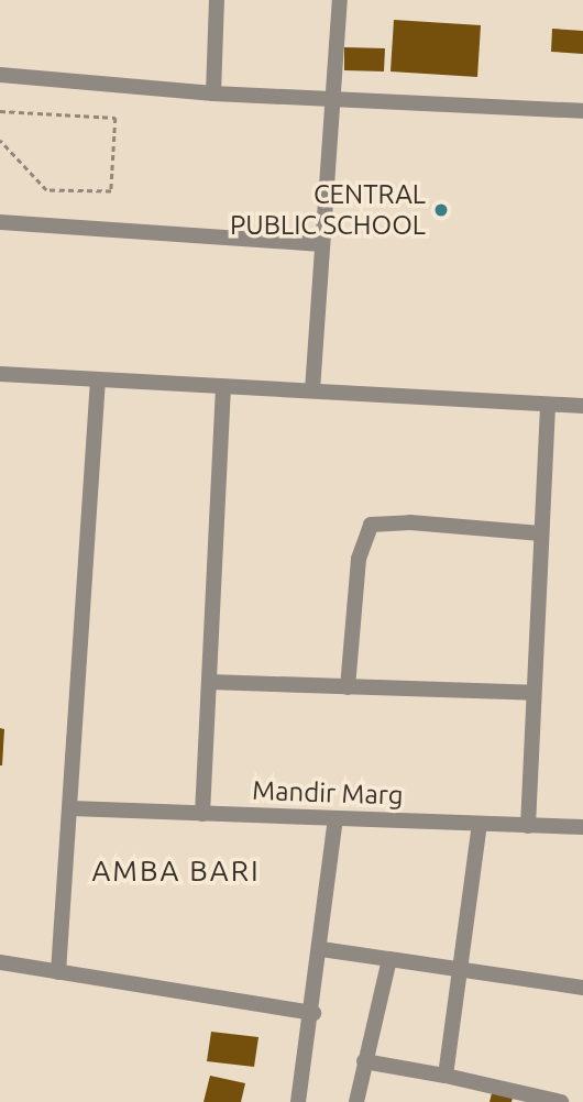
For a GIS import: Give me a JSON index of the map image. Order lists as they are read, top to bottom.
{
  "streets": {
    "street": ["Mandir Marg"]
  },
  "districts": ["AMBA BARI"],
  "places": ["CENTRAL PUBLIC SCHOOL"]
}
